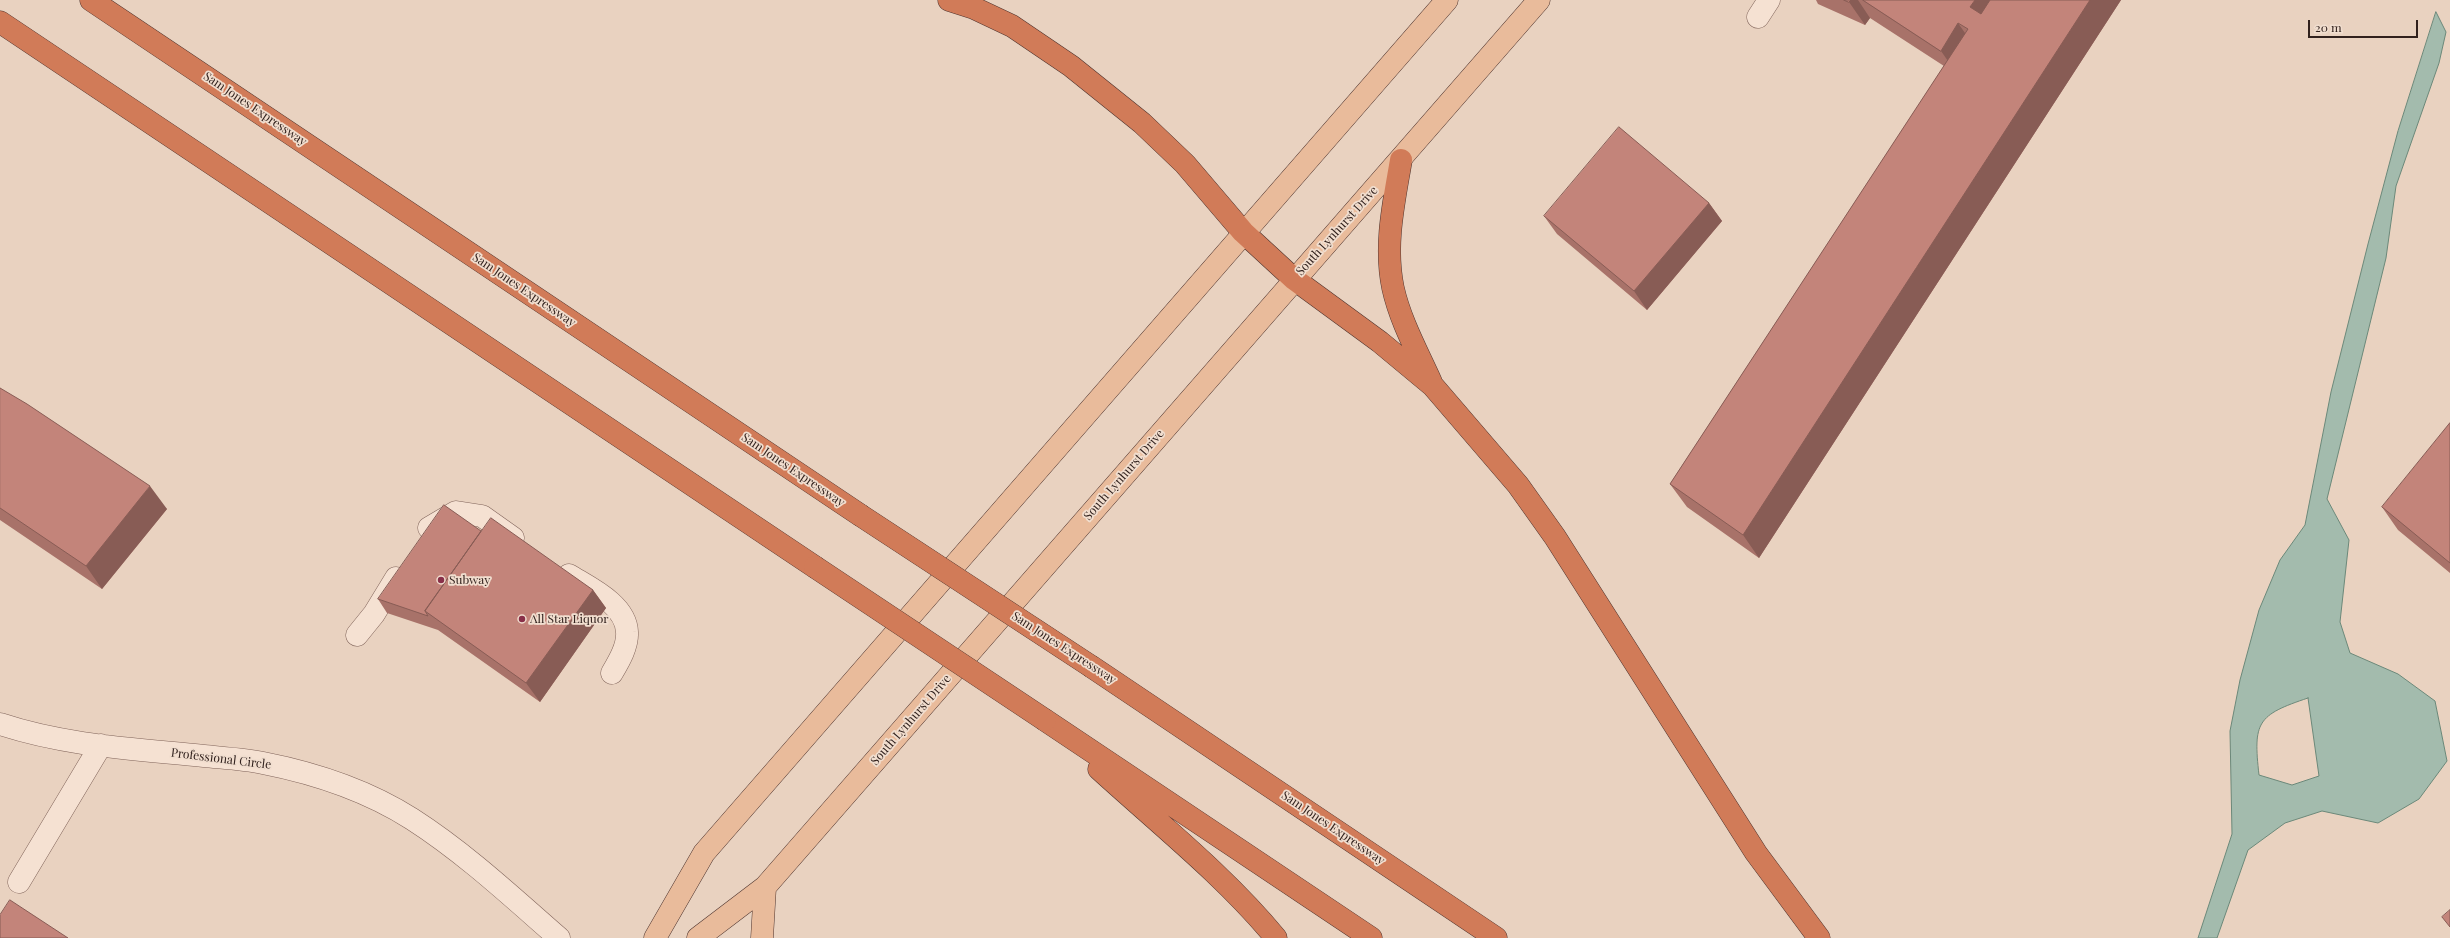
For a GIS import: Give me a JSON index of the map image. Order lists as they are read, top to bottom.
{
  "streets": {
    "highway": ["Sam Jones Expressway"],
    "main road": ["South Lynhurst Drive"],
    "street": ["Professional Circle"]
  },
  "places": ["Subway", "All Star Liquor"],
  "scale_bar": "20 m"
}
